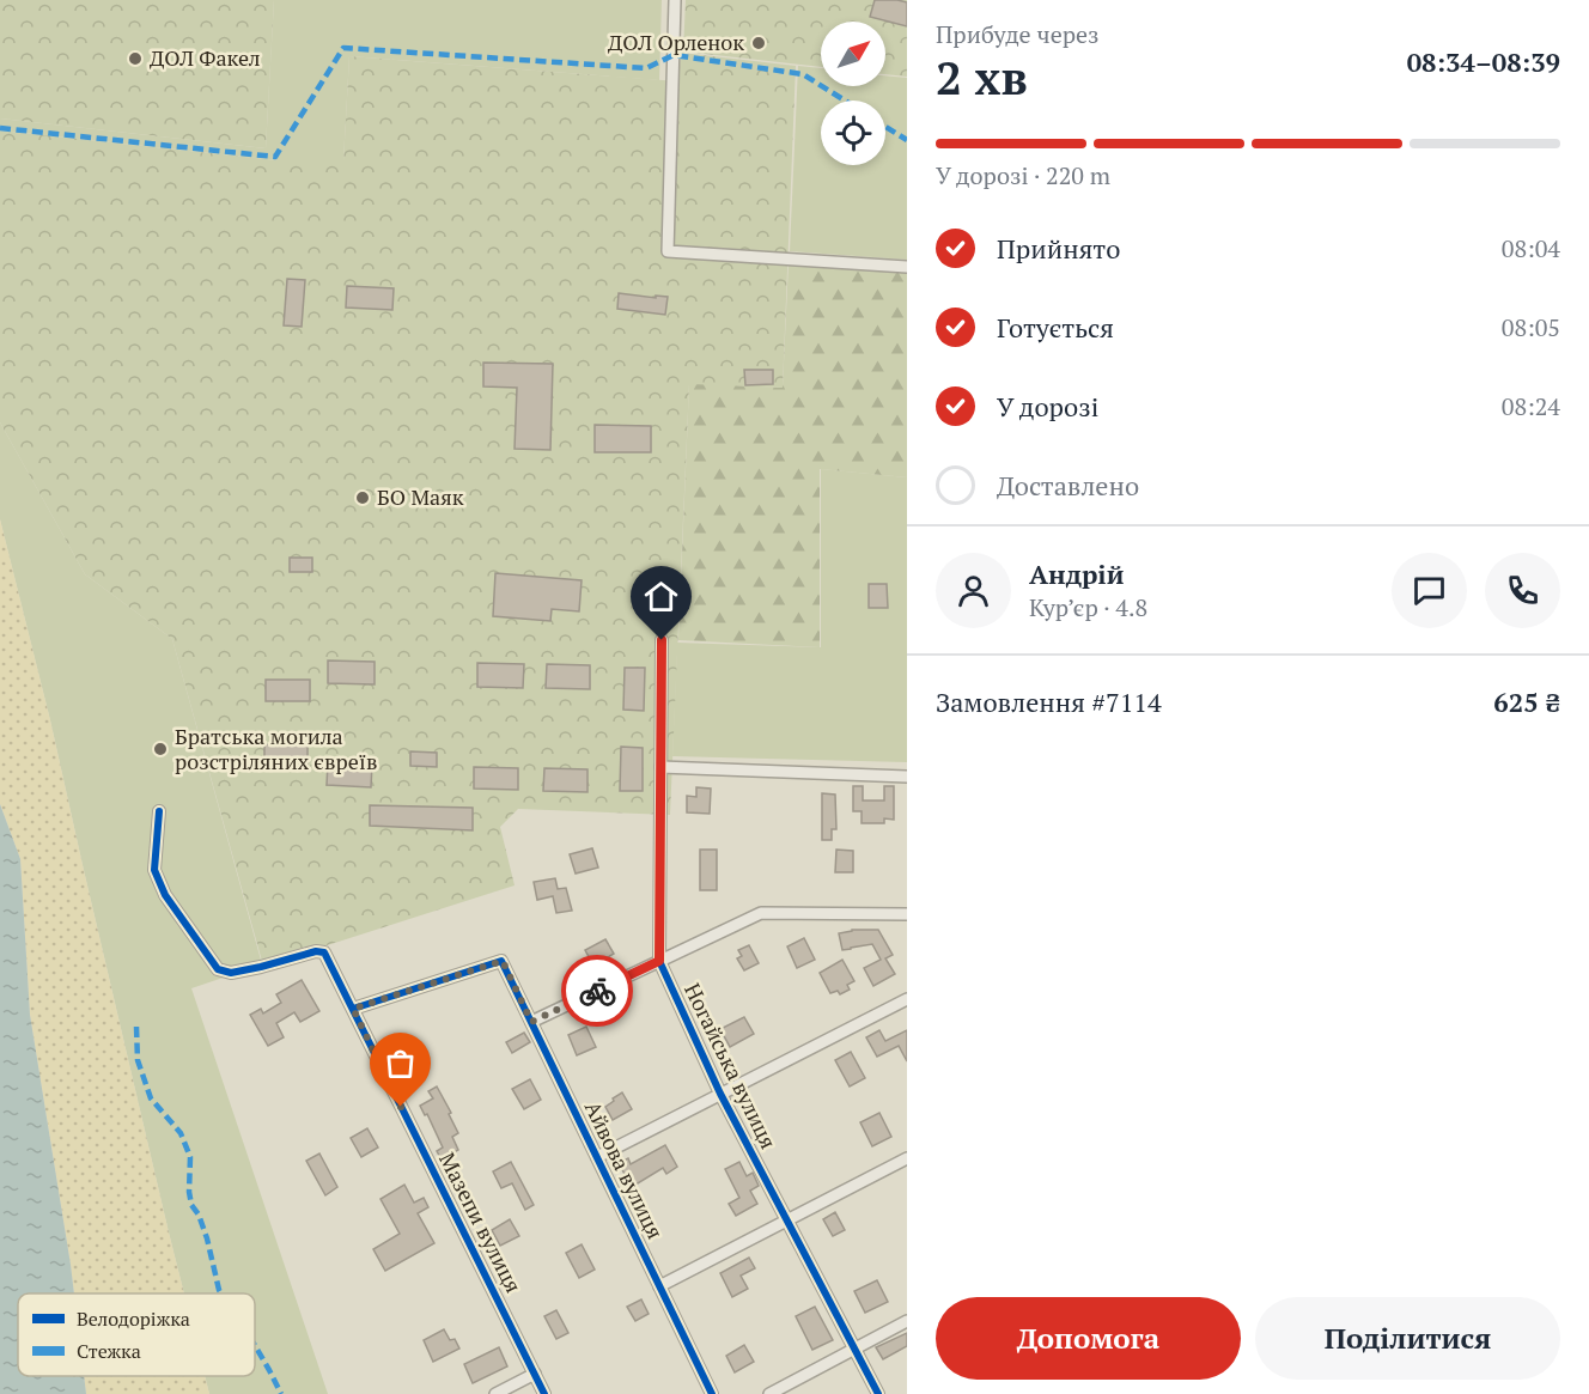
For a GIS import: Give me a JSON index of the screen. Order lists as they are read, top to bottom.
{
  "streets": {
    "street": ["Ногайська вулиця", "Айвова вулиця", "Мазепи вулиця"]
  },
  "crossings": [
    ["Айвова вулиця", "Мазепи вулиця"]
  ],
  "places": [
    "ДОЛ Орленок",
    "ДОЛ Факел",
    "БО Маяк",
    "Братська могила розстріляних євреїв"
  ],
  "legend": ["Велодоріжка", "Стежка"],
  "north": "top right",
  "page": {
    "heading": ["2 хв", "Прибуде через", "08:34–08:39"],
    "panel": [
      "Андрій",
      "Кур’єр · 4.8",
      "Замовлення #7114",
      "625 ₴"
    ],
    "bar": "У дорозі · 220 m",
    "list": [
      ["Прийнято", "08:04"],
      ["Готується", "08:05"],
      ["У дорозі", "08:24"],
      "Доставлено"
    ],
    "buttons": ["Допомога", "Поділитися"]
  }
}
